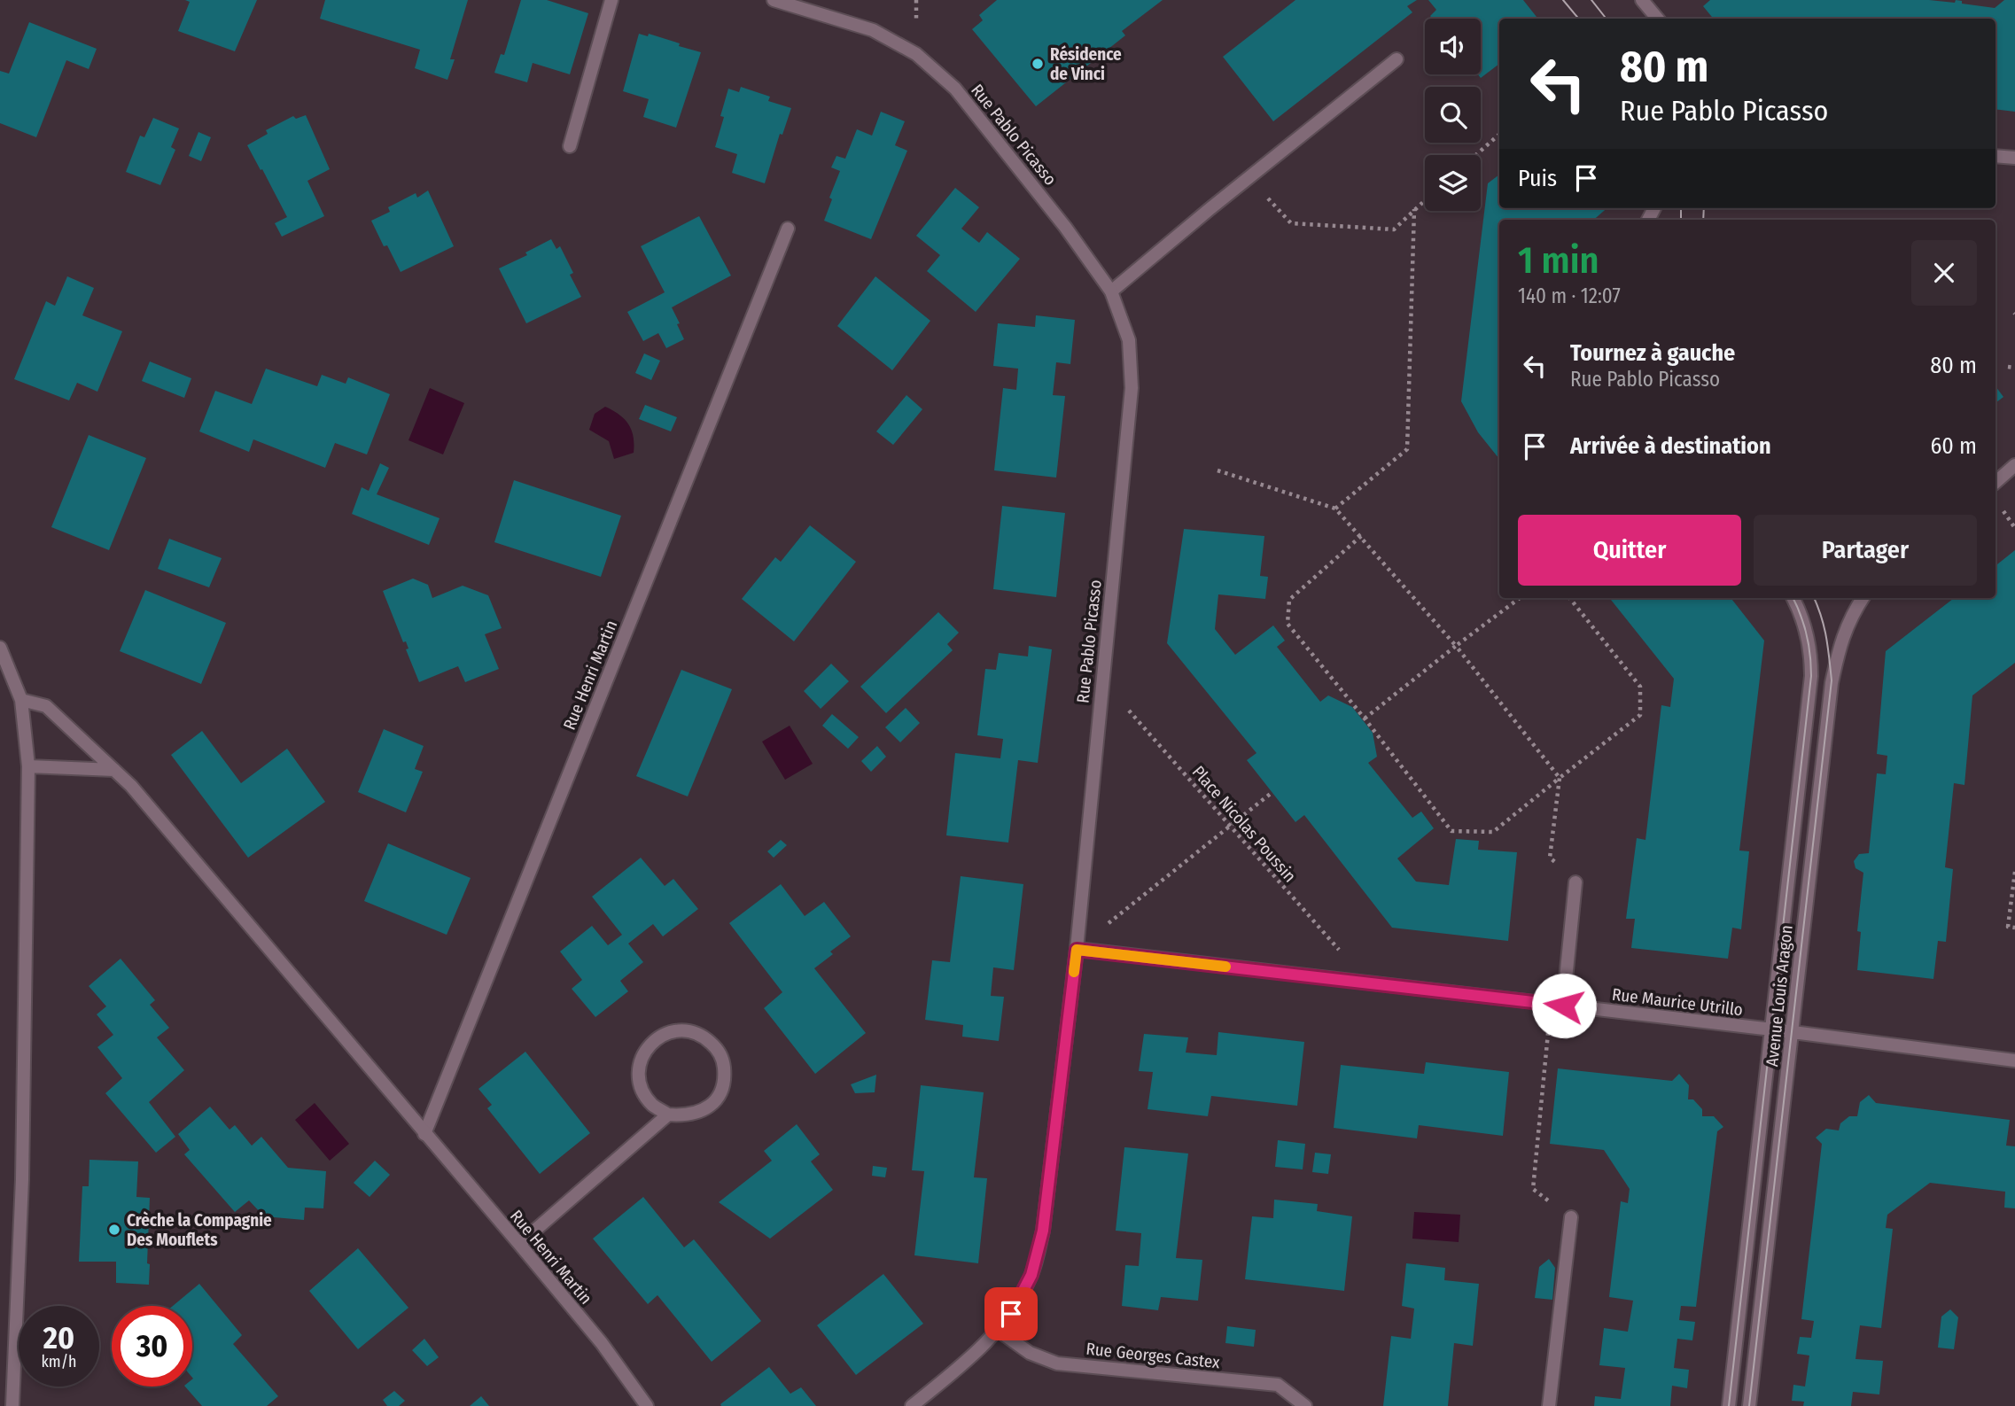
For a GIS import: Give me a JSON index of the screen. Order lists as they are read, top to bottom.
{
  "streets": {
    "street": [
      "Rue Pablo Picasso",
      "Rue Henri Martin",
      "Avenue Louis Aragon",
      "Rue Maurice Utrillo",
      "Rue Georges Castex"
    ],
    "path": ["Place Nicolas Poussin"]
  },
  "crossings": [
    ["Rue Pablo Picasso", "Place Nicolas Poussin"],
    ["Rue Pablo Picasso", "Rue Maurice Utrillo"],
    ["Rue Pablo Picasso", "Rue Georges Castex"],
    ["Place Nicolas Poussin", "Rue Maurice Utrillo"],
    ["Avenue Louis Aragon", "Rue Maurice Utrillo"]
  ],
  "places": ["Résidence de Vinci", "Crèche la Compagnie Des Mouflets"],
  "page": {
    "turn": ["80 m", "Rue Pablo Picasso"],
    "then": "Puis",
    "heading": ["1 min", "140 m · 12:07"],
    "list": [
      {
        "name": "Tournez à gauche",
        "note": "Rue Pablo Picasso",
        "value": "80 m"
      },
      {
        "name": "Arrivée à destination",
        "value": "60 m"
      }
    ],
    "buttons": ["Quitter", "Partager"],
    "speed": "20 km/h",
    "limit": "30"
  }
}
